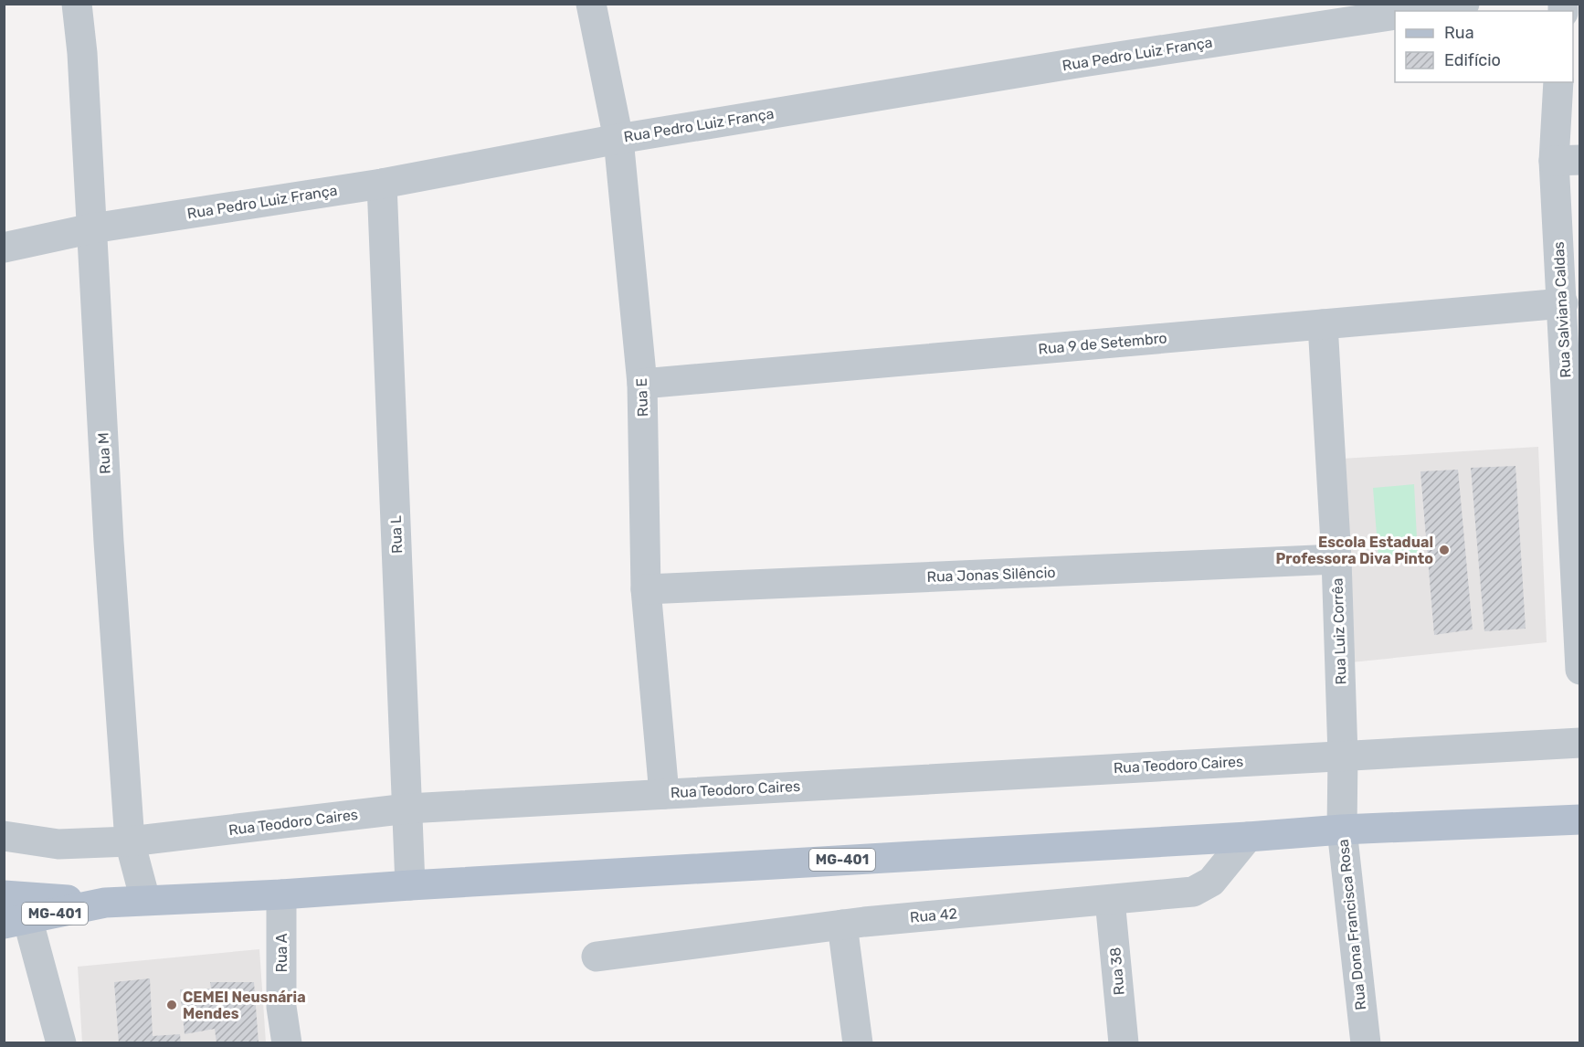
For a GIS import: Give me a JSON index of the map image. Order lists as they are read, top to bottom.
{
  "streets": {
    "main road": ["MG-401"],
    "street": [
      "Rua Pedro Luiz França",
      "Rua Salviana Caldas",
      "Rua 9 de Setembro",
      "Rua E",
      "Rua M",
      "Rua L",
      "Rua Jonas Silêncio",
      "Rua Luiz Corrêa",
      "Rua Teodoro Caires",
      "Rua 42",
      "Rua Dona Francisca Rosa",
      "Rua A",
      "Rua 38"
    ]
  },
  "crossings": [
    ["Rua Pedro Luiz França", "Rua E"],
    ["Rua Pedro Luiz França", "Rua M"],
    ["Rua Pedro Luiz França", "Rua L"],
    ["Rua Salviana Caldas", "Rua 9 de Setembro"],
    ["Rua 9 de Setembro", "Rua E"],
    ["Rua 9 de Setembro", "Rua Luiz Corrêa"],
    ["Rua E", "Rua Jonas Silêncio"],
    ["Rua E", "Rua Teodoro Caires"],
    ["Rua M", "Rua Teodoro Caires"],
    ["Rua M", "MG-401"],
    ["Rua L", "Rua Teodoro Caires"],
    ["Rua L", "MG-401"],
    ["Rua Jonas Silêncio", "Rua Luiz Corrêa"],
    ["Rua Luiz Corrêa", "Rua Teodoro Caires"],
    ["Rua Luiz Corrêa", "MG-401"],
    ["Rua Luiz Corrêa", "Rua Dona Francisca Rosa"],
    ["MG-401", "Rua 42"],
    ["MG-401", "Rua Dona Francisca Rosa"],
    ["MG-401", "Rua A"],
    ["Rua 42", "Rua 38"]
  ],
  "places": ["Escola Estadual Professora Diva Pinto", "CEMEI Neusnária Mendes"],
  "legend": ["Rua", "Edifício"]
}
